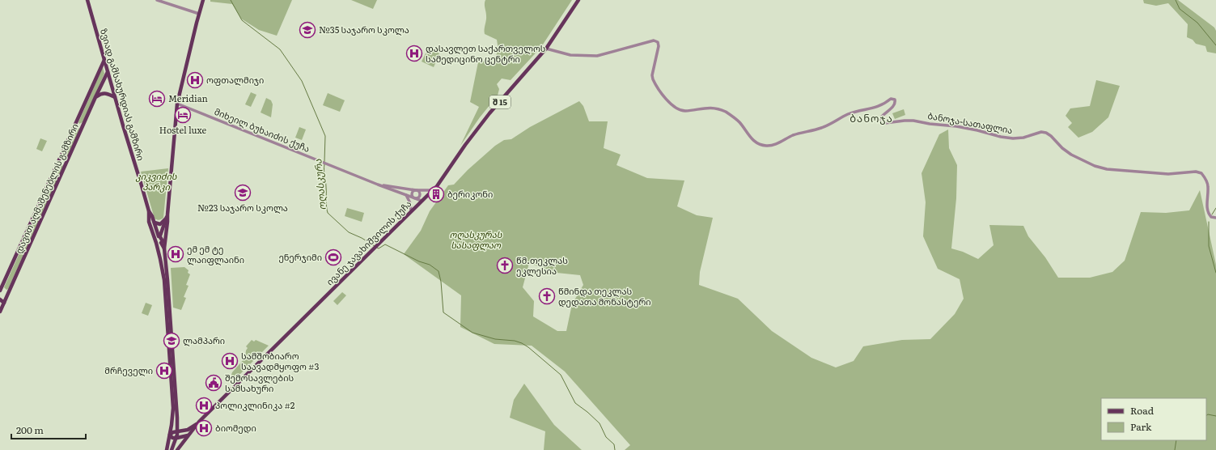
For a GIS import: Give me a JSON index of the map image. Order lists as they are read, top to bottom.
{
  "streets": {
    "main road": [
      "ზვიად გამსახურდიას გამზირი",
      "შ 15",
      "დავით აღმაშენებლის გამზირი",
      "ივანე ჯავახიშვილის ქუჩა"
    ],
    "street": ["ბანოჯა-სათაფლია", "მიხეილ ბუხაიძის ქუჩა"]
  },
  "crossings": [
    ["ზვიად გამსახურდიას გამზირი", "დავით აღმაშენებლის გამზირი"],
    ["შ 15", "ბანოჯა-სათაფლია"],
    ["შ 15", "ივანე ჯავახიშვილის ქუჩა"],
    ["ბანოჯა-სათაფლია", "ივანე ჯავახიშვილის ქუჩა"],
    ["მიხეილ ბუხაიძის ქუჩა", "ივანე ჯავახიშვილის ქუჩა"]
  ],
  "districts": ["ბანოჯა"],
  "water": ["ოღასკურა"],
  "parks": ["კიკვიძის პარკი", "ოღასკურას სასაფლაო"],
  "places": {
    "school or university": ["№35 საჯარო სკოლა", "№23 საჯარო სკოლა", "ლამპარი"],
    "hospital": [
      "დასავლეთ საქართველოს სამედიცინო ცენტრი",
      "ოფთალმიჯი",
      "ემ ემ ტე ლაიფლაინი",
      "სამშობიარო საავადმყოფო #3",
      "მრჩეველი",
      "პოლიკლინიკა #2",
      "ბიომედი"
    ],
    "hotel": ["Meridian", "Hostel luxe"],
    "building": ["ბერიკონი"],
    "sports": ["ენერჯიმი"],
    "church": ["წმ.თეკლას ეკლესია", "წმინდა თეკლას დედათა მონასტერი"],
    "public building": ["შემოსავლების სამსახური"]
  },
  "legend": ["Road", "Park"],
  "scale_bar": "200 m"
}
